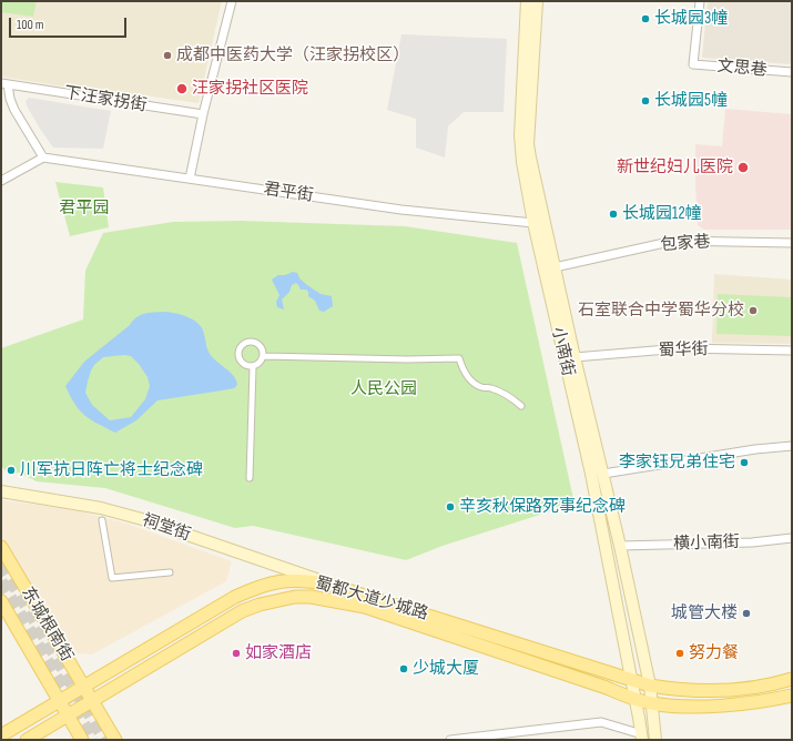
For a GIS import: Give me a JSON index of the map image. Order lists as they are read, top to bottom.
{
  "streets": {
    "main road": [
      "小南街",
      "祠堂街",
      "蜀都大道少城路",
      "东城根南街"
    ],
    "street": [
      "文思巷",
      "下汪家拐街",
      "君平街",
      "包家巷",
      "蜀华街",
      "横小南街"
    ]
  },
  "crossings": [
    ["君平街", "小南街"],
    ["包家巷", "小南街"],
    ["蜀华街", "小南街"],
    ["小南街", "横小南街"],
    ["小南街", "蜀都大道少城路"],
    ["祠堂街", "蜀都大道少城路"],
    ["蜀都大道少城路", "东城根南街"]
  ],
  "parks": ["君平园", "人民公园"],
  "places": [
    "长城园3幢",
    "成都中医药大学（汪家拐校区）",
    "汪家拐社区医院",
    "长城园5幢",
    "新世纪妇儿医院",
    "长城园12幢",
    "石室联合中学蜀华分校",
    "李家钰兄弟住宅",
    "川军抗日阵亡将士纪念碑",
    "辛亥秋保路死事纪念碑",
    "城管大楼",
    "如家酒店",
    "努力餐",
    "少城大厦"
  ],
  "scale_bar": "100 m"
}
